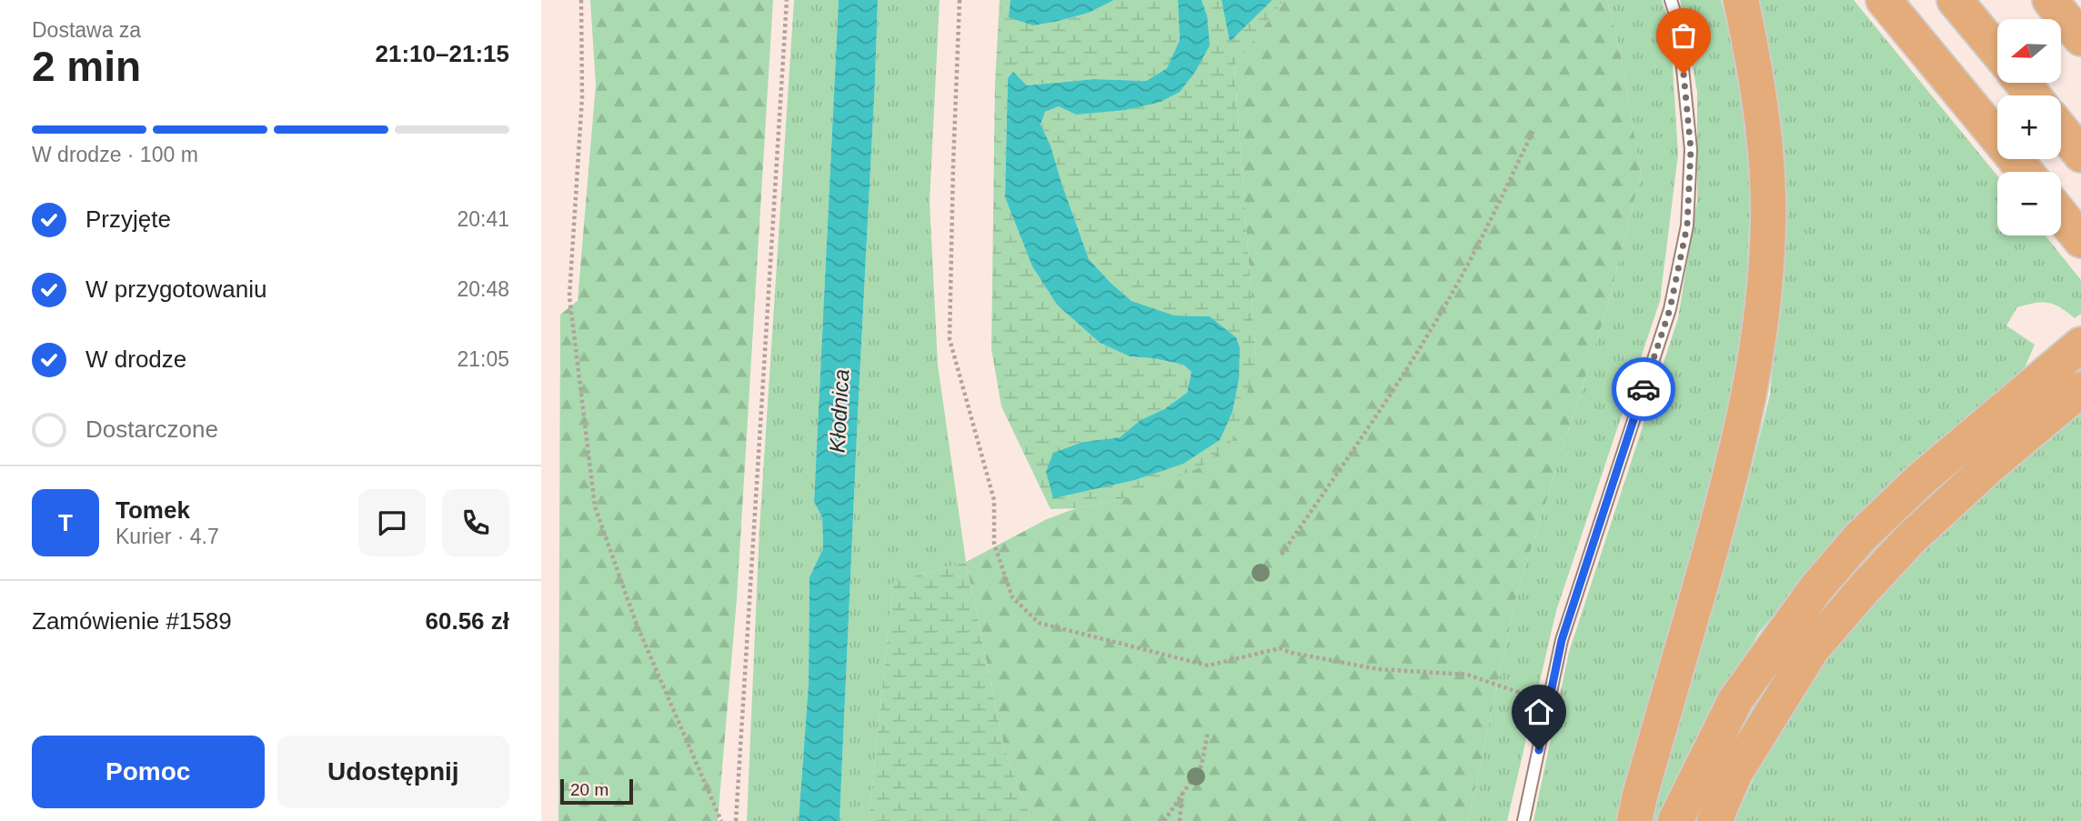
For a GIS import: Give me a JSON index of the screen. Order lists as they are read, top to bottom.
{
  "water": ["Kłodnica"],
  "scale_bar": "20 m",
  "north": "left",
  "page": {
    "heading": ["2 min", "Dostawa za", "21:10–21:15"],
    "panel": [
      "Tomek",
      "Kurier · 4.7",
      "Zamówienie #1589",
      "60.56 zł"
    ],
    "map_buttons": ["+", "−"],
    "bar": "W drodze · 100 m",
    "list": [
      ["Przyjęte", "20:41"],
      ["W przygotowaniu", "20:48"],
      ["W drodze", "21:05"],
      "Dostarczone"
    ],
    "round": "T",
    "buttons": ["Pomoc", "Udostępnij"],
    "scale": "20 m"
  }
}
